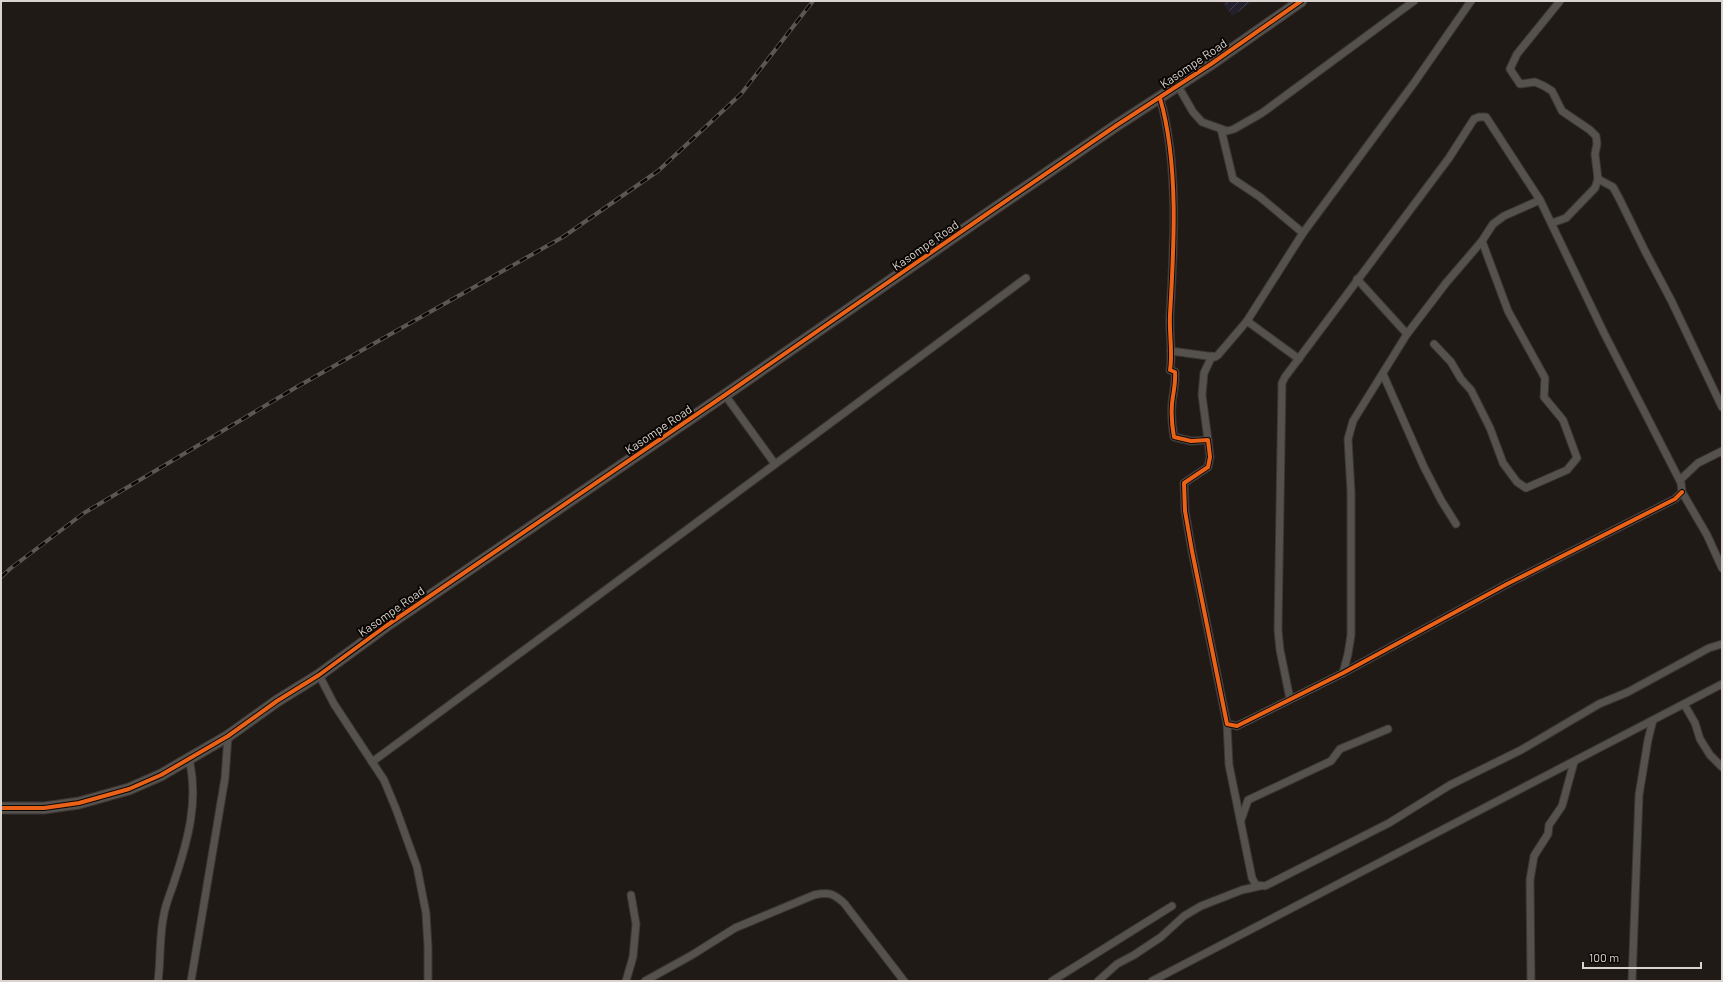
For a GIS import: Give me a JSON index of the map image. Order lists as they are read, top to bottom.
{
  "streets": {
    "street": ["Kasompe Road"]
  },
  "scale_bar": "100 m"
}
